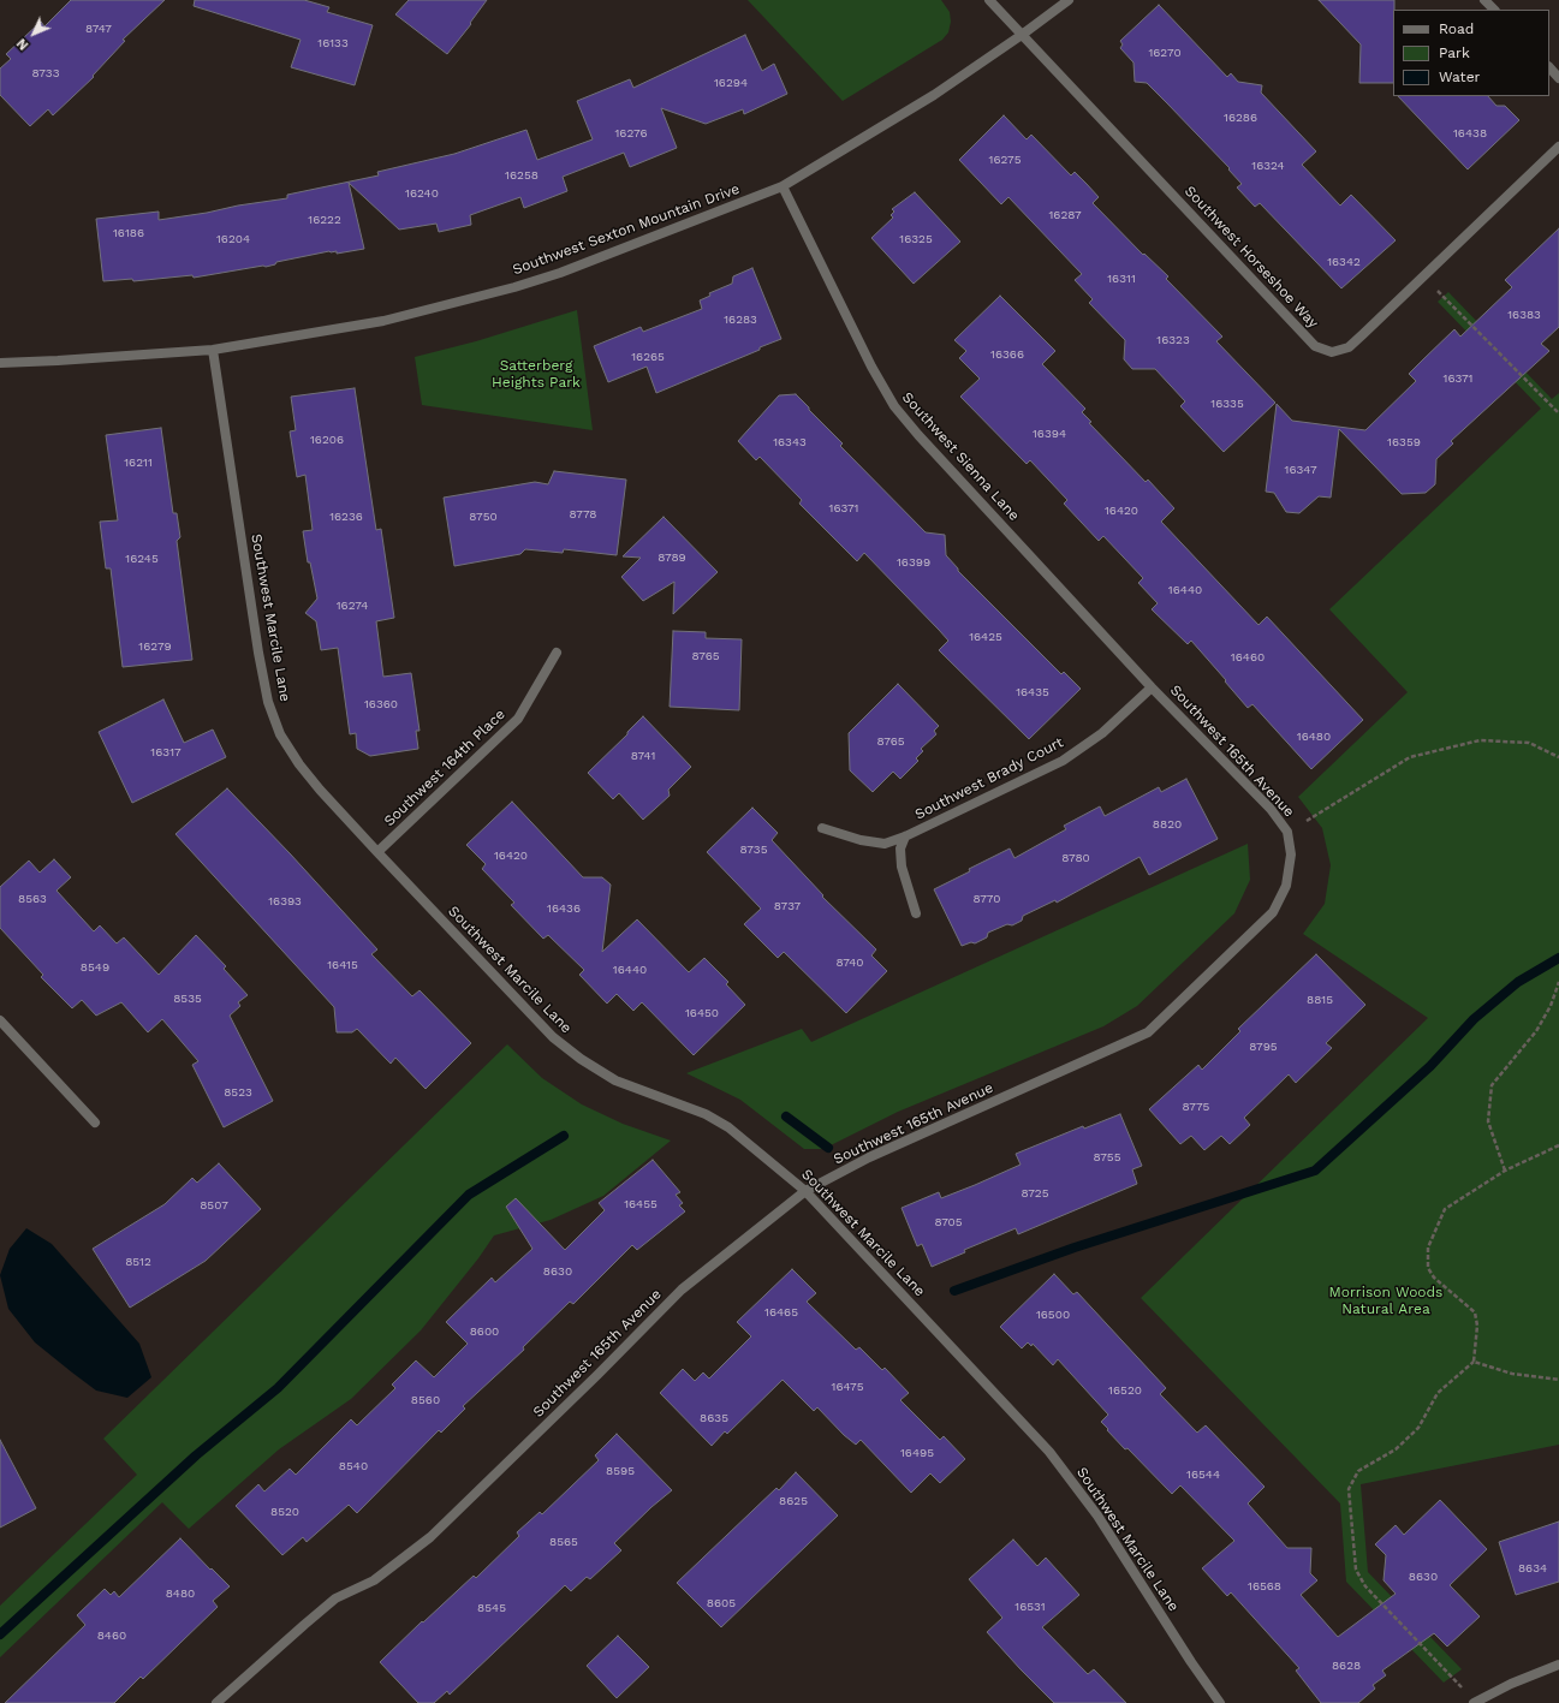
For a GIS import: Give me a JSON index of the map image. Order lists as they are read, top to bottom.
{
  "streets": {
    "street": [
      "Southwest Sexton Mountain Drive",
      "Southwest Horseshoe Way",
      "Southwest Sienna Lane",
      "Southwest Marcile Lane",
      "Southwest 165th Avenue",
      "Southwest 164th Place",
      "Southwest Brady Court"
    ]
  },
  "crossings": [
    ["Southwest Sexton Mountain Drive", "Southwest Horseshoe Way"],
    ["Southwest Sexton Mountain Drive", "Southwest Sienna Lane"],
    ["Southwest Sexton Mountain Drive", "Southwest Marcile Lane"],
    ["Southwest Sienna Lane", "Southwest 165th Avenue"],
    ["Southwest Sienna Lane", "Southwest Brady Court"],
    ["Southwest Marcile Lane", "Southwest 165th Avenue"],
    ["Southwest Marcile Lane", "Southwest 164th Place"],
    ["Southwest 165th Avenue", "Southwest Brady Court"]
  ],
  "parks": ["Satterberg Heights Park", "Morrison Woods Natural Area"],
  "house_numbers": [
    "8747",
    "16133",
    "16270",
    "8733",
    "16294",
    "16286",
    "16276",
    "16438",
    "16275",
    "16324",
    "16258",
    "16240",
    "16287",
    "16222",
    "16186",
    "16204",
    "16325",
    "16342",
    "16311",
    "16383",
    "16283",
    "16323",
    "16366",
    "16265",
    "16371",
    "16335",
    "16394",
    "16206",
    "16343",
    "16359",
    "16211",
    "16347",
    "16371",
    "16420",
    "8778",
    "16236",
    "8750",
    "8789",
    "16245",
    "16399",
    "16440",
    "16274",
    "16425",
    "16279",
    "8765",
    "16460",
    "16435",
    "16360",
    "16480",
    "8765",
    "16317",
    "8741",
    "8820",
    "8735",
    "16420",
    "8780",
    "8563",
    "8770",
    "16393",
    "8737",
    "16436",
    "8740",
    "16415",
    "8549",
    "16440",
    "8535",
    "8815",
    "16450",
    "8795",
    "8523",
    "8775",
    "8755",
    "8725",
    "16455",
    "8507",
    "8705",
    "8512",
    "8630",
    "16465",
    "16500",
    "8600",
    "16475",
    "16520",
    "8560",
    "8635",
    "16495",
    "8540",
    "8595",
    "16544",
    "8625",
    "8520",
    "8565",
    "8634",
    "8630",
    "16568",
    "8480",
    "8605",
    "16531",
    "8545",
    "8460",
    "8628"
  ],
  "legend": ["Road", "Park", "Water"],
  "north": "bottom left"
}
